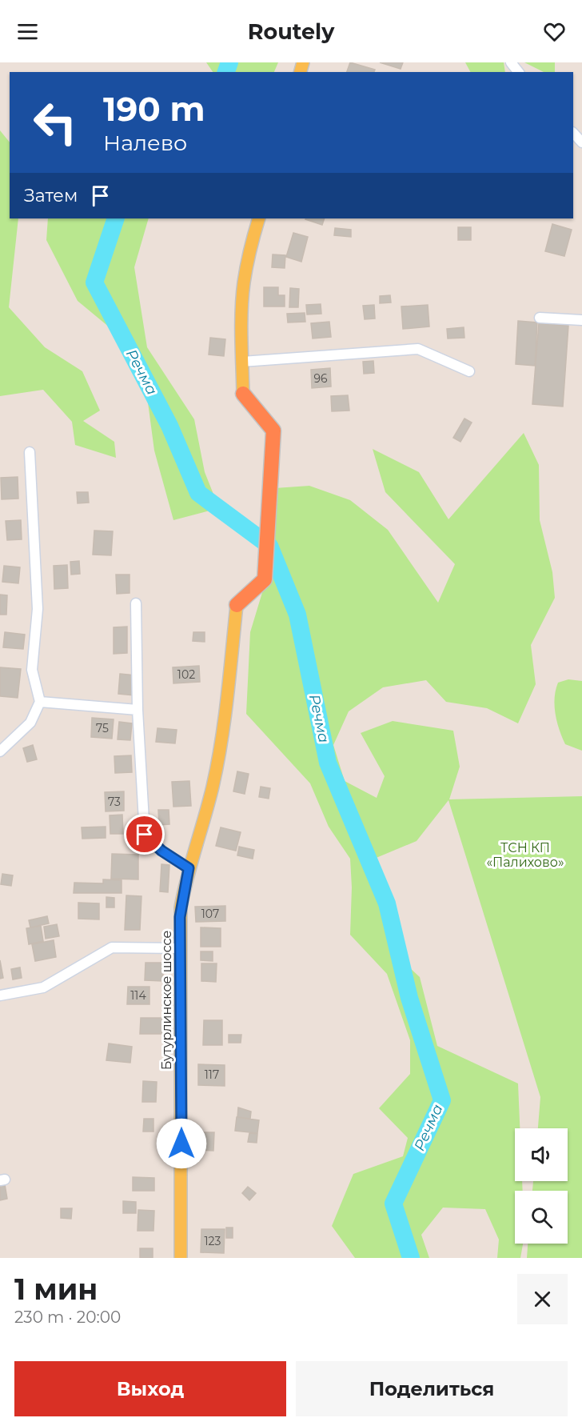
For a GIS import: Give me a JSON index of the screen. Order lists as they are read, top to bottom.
{
  "streets": {
    "main road": ["Бутурлинское шоссе"]
  },
  "water": ["Речма"],
  "parks": ["ТСН КП «Палихово»"],
  "house_numbers": [
    "96",
    "102",
    "75",
    "73",
    "107",
    "114",
    "117",
    "123"
  ],
  "page": {
    "header": "Routely",
    "turn": ["190 m", "Налево"],
    "then": "Затем",
    "heading": ["1 мин", "230 m · 20:00"],
    "buttons": ["Выход", "Поделиться"]
  }
}
